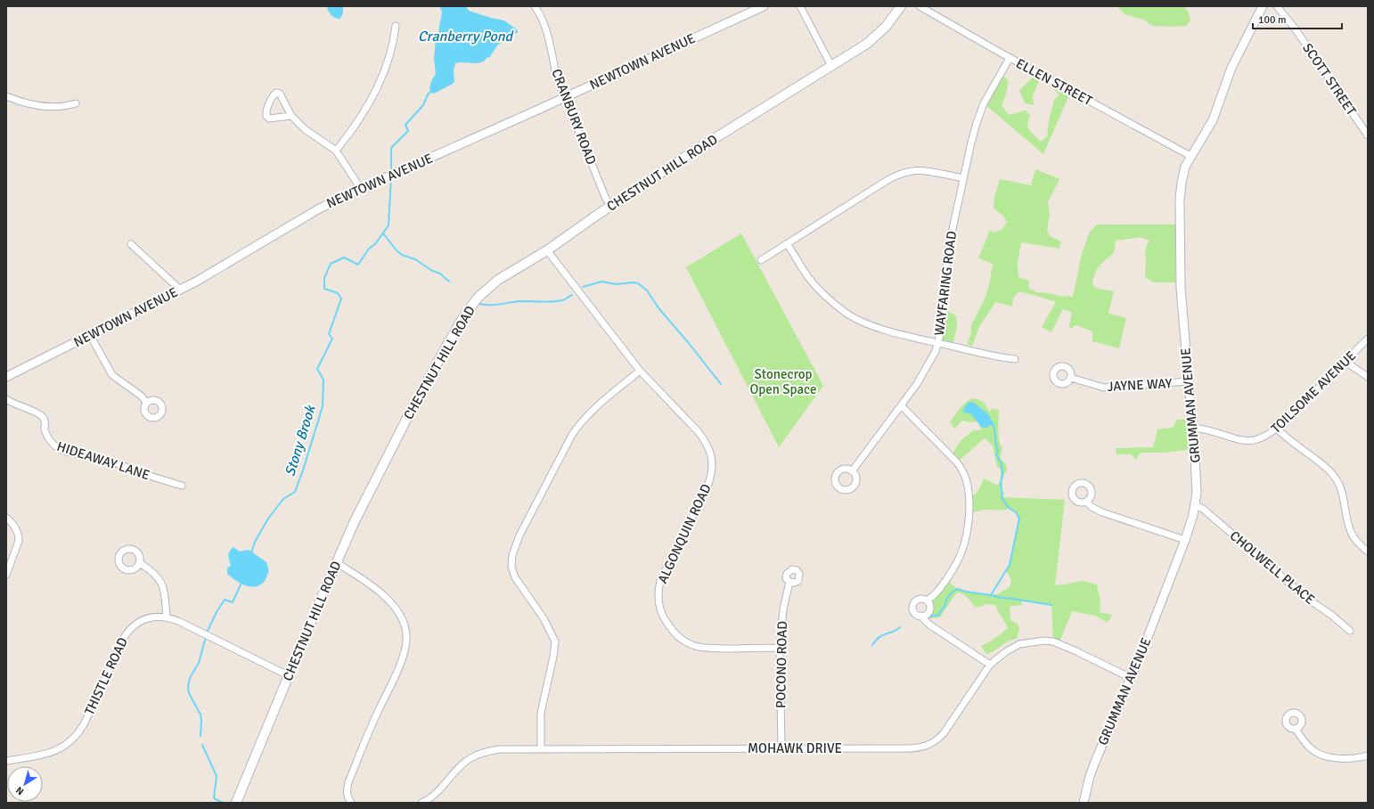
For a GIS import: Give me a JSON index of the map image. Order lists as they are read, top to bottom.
{
  "streets": {
    "main road": ["CHESTNUT HILL ROAD"],
    "street": [
      "NEWTOWN AVENUE",
      "SCOTT STREET",
      "ELLEN STREET",
      "CRANBURY ROAD",
      "WAYFARING ROAD",
      "JAYNE WAY",
      "TOILSOME AVENUE",
      "GRUMMAN AVENUE",
      "HIDEAWAY LANE",
      "ALGONQUIN ROAD",
      "CHOLWELL PLACE",
      "POCONO ROAD",
      "THISTLE ROAD",
      "MOHAWK DRIVE"
    ]
  },
  "crossings": [
    ["NEWTOWN AVENUE", "CRANBURY ROAD"],
    ["ELLEN STREET", "WAYFARING ROAD"],
    ["ELLEN STREET", "GRUMMAN AVENUE"],
    ["CRANBURY ROAD", "CHESTNUT HILL ROAD"],
    ["CHESTNUT HILL ROAD", "ALGONQUIN ROAD"],
    ["JAYNE WAY", "GRUMMAN AVENUE"],
    ["TOILSOME AVENUE", "GRUMMAN AVENUE"],
    ["GRUMMAN AVENUE", "CHOLWELL PLACE"],
    ["GRUMMAN AVENUE", "MOHAWK DRIVE"],
    ["ALGONQUIN ROAD", "POCONO ROAD"],
    ["POCONO ROAD", "MOHAWK DRIVE"]
  ],
  "water": ["Cranberry Pond", "Stony Brook"],
  "parks": ["Stonecrop Open Space"],
  "scale_bar": "100 m",
  "north": "bottom left"
}
